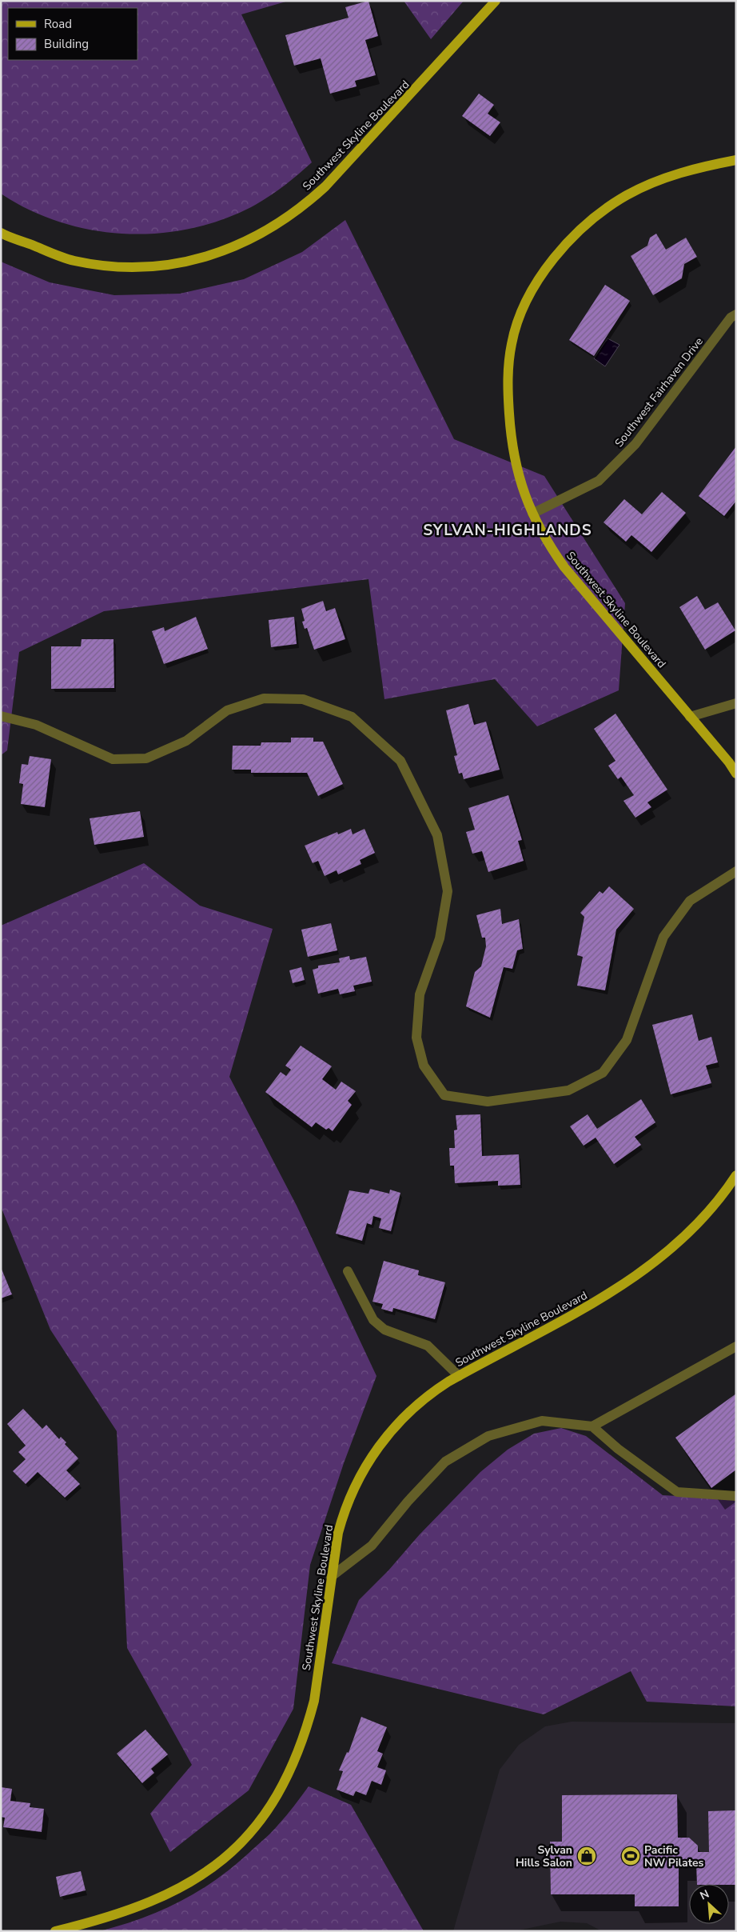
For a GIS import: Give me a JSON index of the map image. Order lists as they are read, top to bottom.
{
  "streets": {
    "main road": ["Southwest Skyline Boulevard"],
    "street": ["Southwest Fairhaven Drive"]
  },
  "crossings": [
    ["Southwest Skyline Boulevard", "Southwest Fairhaven Drive"]
  ],
  "districts": ["SYLVAN-HIGHLANDS"],
  "places": {
    "shop": ["Sylvan Hills Salon"],
    "sports": ["Pacific NW Pilates"]
  },
  "legend": ["Road", "Building"],
  "north": "top left"
}
